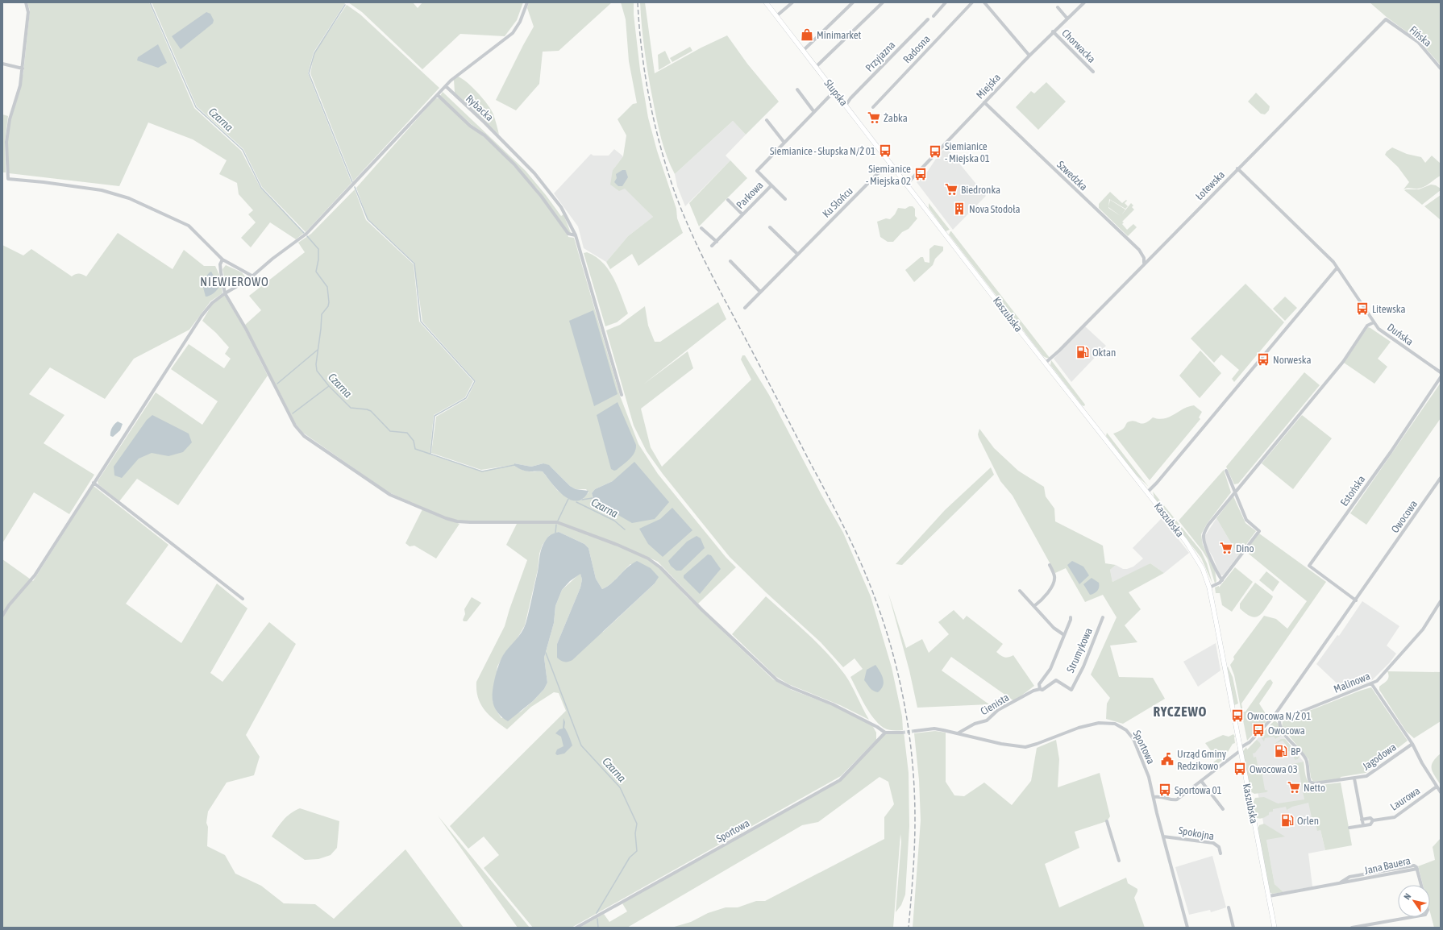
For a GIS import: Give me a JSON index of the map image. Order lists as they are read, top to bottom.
{
  "streets": {
    "main road": ["Słupska", "Kaszubska"],
    "street": [
      "Fińska",
      "Chorwacka",
      "Radosna",
      "Przyjazna",
      "Miejska",
      "Rybacka",
      "Szwedzka",
      "Łotewska",
      "Parkowa",
      "Ku Słońcu",
      "Duńska",
      "Estońska",
      "Owocowa",
      "Strumykowa",
      "Malinowa",
      "Cienista",
      "Sportowa",
      "Jagodowa",
      "Laurowa",
      "Spokojna",
      "Jana Bauera"
    ]
  },
  "crossings": [
    ["Fińska", "Łotewska"],
    ["Chorwacka", "Miejska"],
    ["Przyjazna", "Słupska"],
    ["Miejska", "Słupska"],
    ["Miejska", "Szwedzka"],
    ["Miejska", "Kaszubska"],
    ["Słupska", "Parkowa"],
    ["Słupska", "Ku Słońcu"],
    ["Słupska", "Kaszubska"],
    ["Szwedzka", "Łotewska"],
    ["Łotewska", "Kaszubska"],
    ["Kaszubska", "Owocowa"],
    ["Kaszubska", "Jana Bauera"],
    ["Estońska", "Owocowa"],
    ["Owocowa", "Sportowa"],
    ["Strumykowa", "Cienista"],
    ["Malinowa", "Jagodowa"],
    ["Cienista", "Sportowa"],
    ["Sportowa", "Spokojna"]
  ],
  "districts": ["NIEWIEROWO", "RYCZEWO"],
  "water": ["Czarna"],
  "places": {
    "shop": ["Minimarket"],
    "supermarket": [
      "Żabka",
      "Biedronka",
      "Dino",
      "Netto"
    ],
    "bus stop": [
      "Siemianice - Słupska N/Ż 01",
      "Siemianice - Miejska 01",
      "Siemianice - Miejska 02",
      "Litewska",
      "Norweska",
      "Owocowa N/Ż 01",
      "Owocowa",
      "Owocowa 03",
      "Sportowa 01"
    ],
    "building": ["Nova Stodoła"],
    "fuel station": ["Oktan", "BP", "Orlen"],
    "public building": ["Urząd Gminy Redzikowo"]
  },
  "north": "top left"
}
